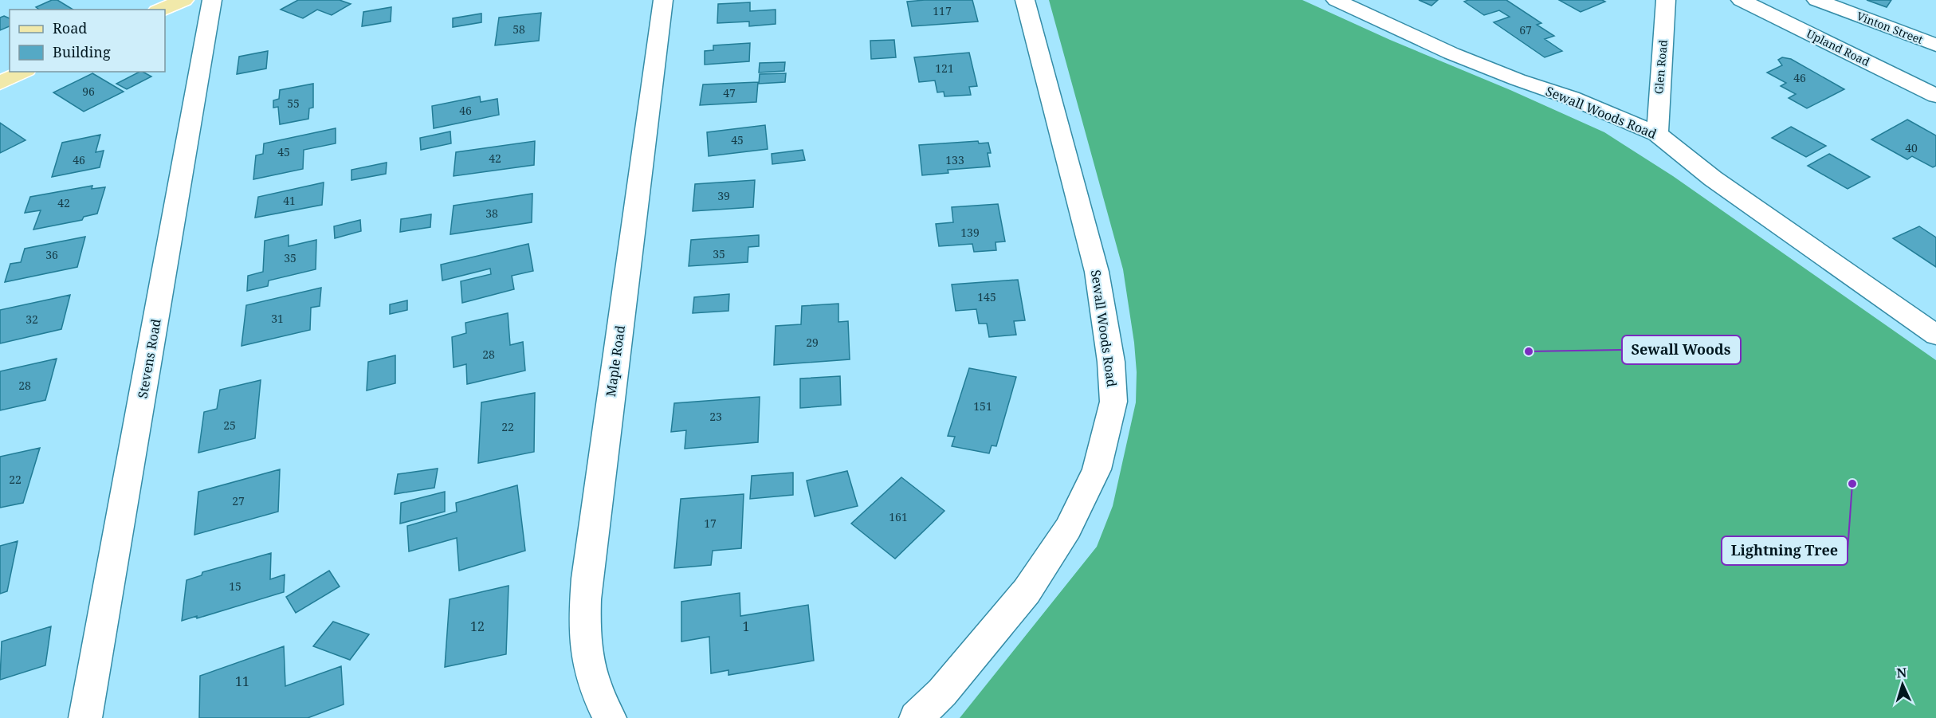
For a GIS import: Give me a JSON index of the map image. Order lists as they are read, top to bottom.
{
  "streets": {
    "street": [
      "Vinton Street",
      "Upland Road",
      "Glen Road",
      "Sewall Woods Road",
      "Stevens Road",
      "Maple Road"
    ]
  },
  "crossings": [
    ["Glen Road", "Sewall Woods Road"]
  ],
  "places": ["Sewall Woods", "Lightning Tree"],
  "house_numbers": [
    "117",
    "58",
    "67",
    "121",
    "46",
    "96",
    "47",
    "55",
    "46",
    "45",
    "40",
    "45",
    "42",
    "46",
    "133",
    "39",
    "41",
    "42",
    "38",
    "139",
    "35",
    "36",
    "35",
    "145",
    "31",
    "32",
    "29",
    "28",
    "28",
    "151",
    "23",
    "25",
    "22",
    "22",
    "27",
    "161",
    "17",
    "15",
    "12",
    "1",
    "11"
  ],
  "legend": ["Road", "Building"],
  "north": "top"
}
